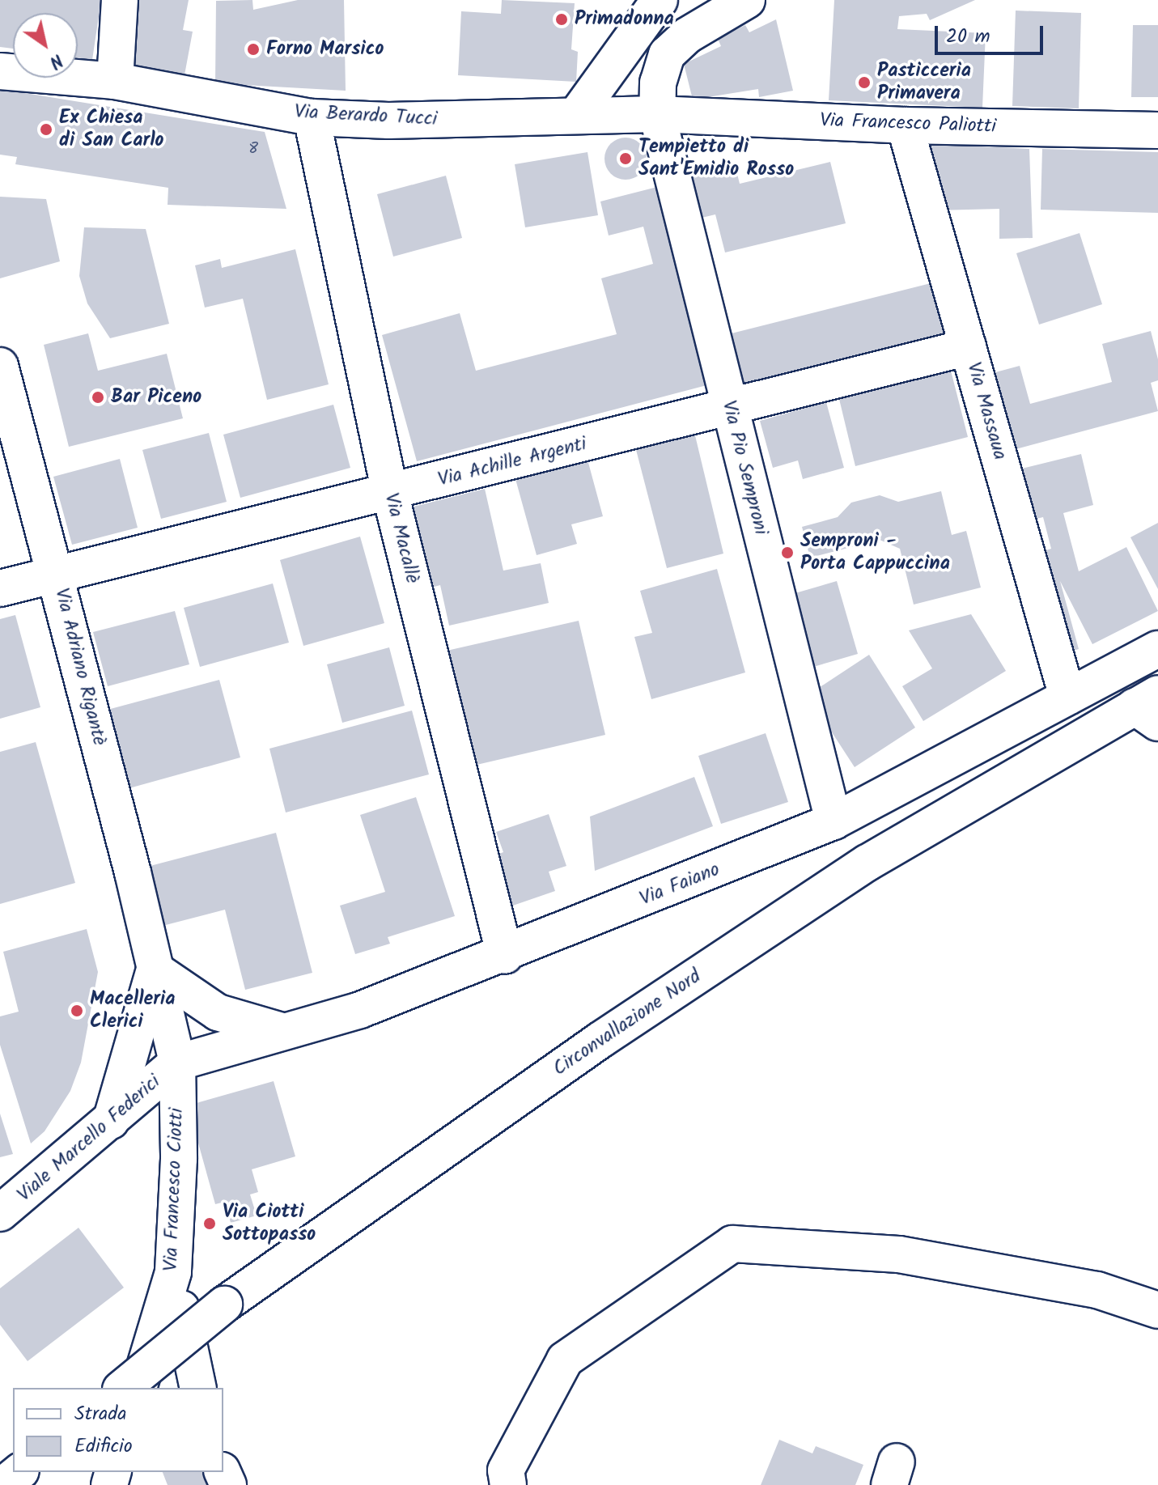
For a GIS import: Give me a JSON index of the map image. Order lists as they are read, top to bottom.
{
  "streets": {
    "street": [
      "Via Berardo Tucci",
      "Via Francesco Paliotti",
      "Via Massaua",
      "Via Achille Argenti",
      "Via Pio Semproni",
      "Via Macallè",
      "Via Adriano Rigantè",
      "Via Faiano",
      "Circonvallazione Nord",
      "Viale Marcello Federici",
      "Via Francesco Ciotti"
    ]
  },
  "crossings": [
    ["Via Berardo Tucci", "Via Francesco Paliotti"],
    ["Via Berardo Tucci", "Via Pio Semproni"],
    ["Via Berardo Tucci", "Via Macallè"],
    ["Via Francesco Paliotti", "Via Massaua"],
    ["Via Francesco Paliotti", "Via Pio Semproni"],
    ["Via Massaua", "Via Achille Argenti"],
    ["Via Massaua", "Via Faiano"],
    ["Via Achille Argenti", "Via Pio Semproni"],
    ["Via Achille Argenti", "Via Macallè"],
    ["Via Achille Argenti", "Via Adriano Rigantè"],
    ["Via Pio Semproni", "Via Faiano"],
    ["Via Macallè", "Via Faiano"],
    ["Via Adriano Rigantè", "Via Faiano"],
    ["Via Adriano Rigantè", "Viale Marcello Federici"],
    ["Via Adriano Rigantè", "Via Francesco Ciotti"],
    ["Via Faiano", "Viale Marcello Federici"],
    ["Via Faiano", "Via Francesco Ciotti"],
    ["Viale Marcello Federici", "Via Francesco Ciotti"]
  ],
  "places": [
    "Primadonna",
    "Forno Marsico",
    "Pasticceria Primavera",
    "Ex Chiesa di San Carlo",
    "Tempietto di Sant'Emidio Rosso",
    "Bar Piceno",
    "Semproni - Porta Cappuccina",
    "Macelleria Clerici",
    "Via Ciotti Sottopasso"
  ],
  "house_numbers": ["8"],
  "legend": ["Strada", "Edificio"],
  "scale_bar": "20 m",
  "north": "bottom right"
}
